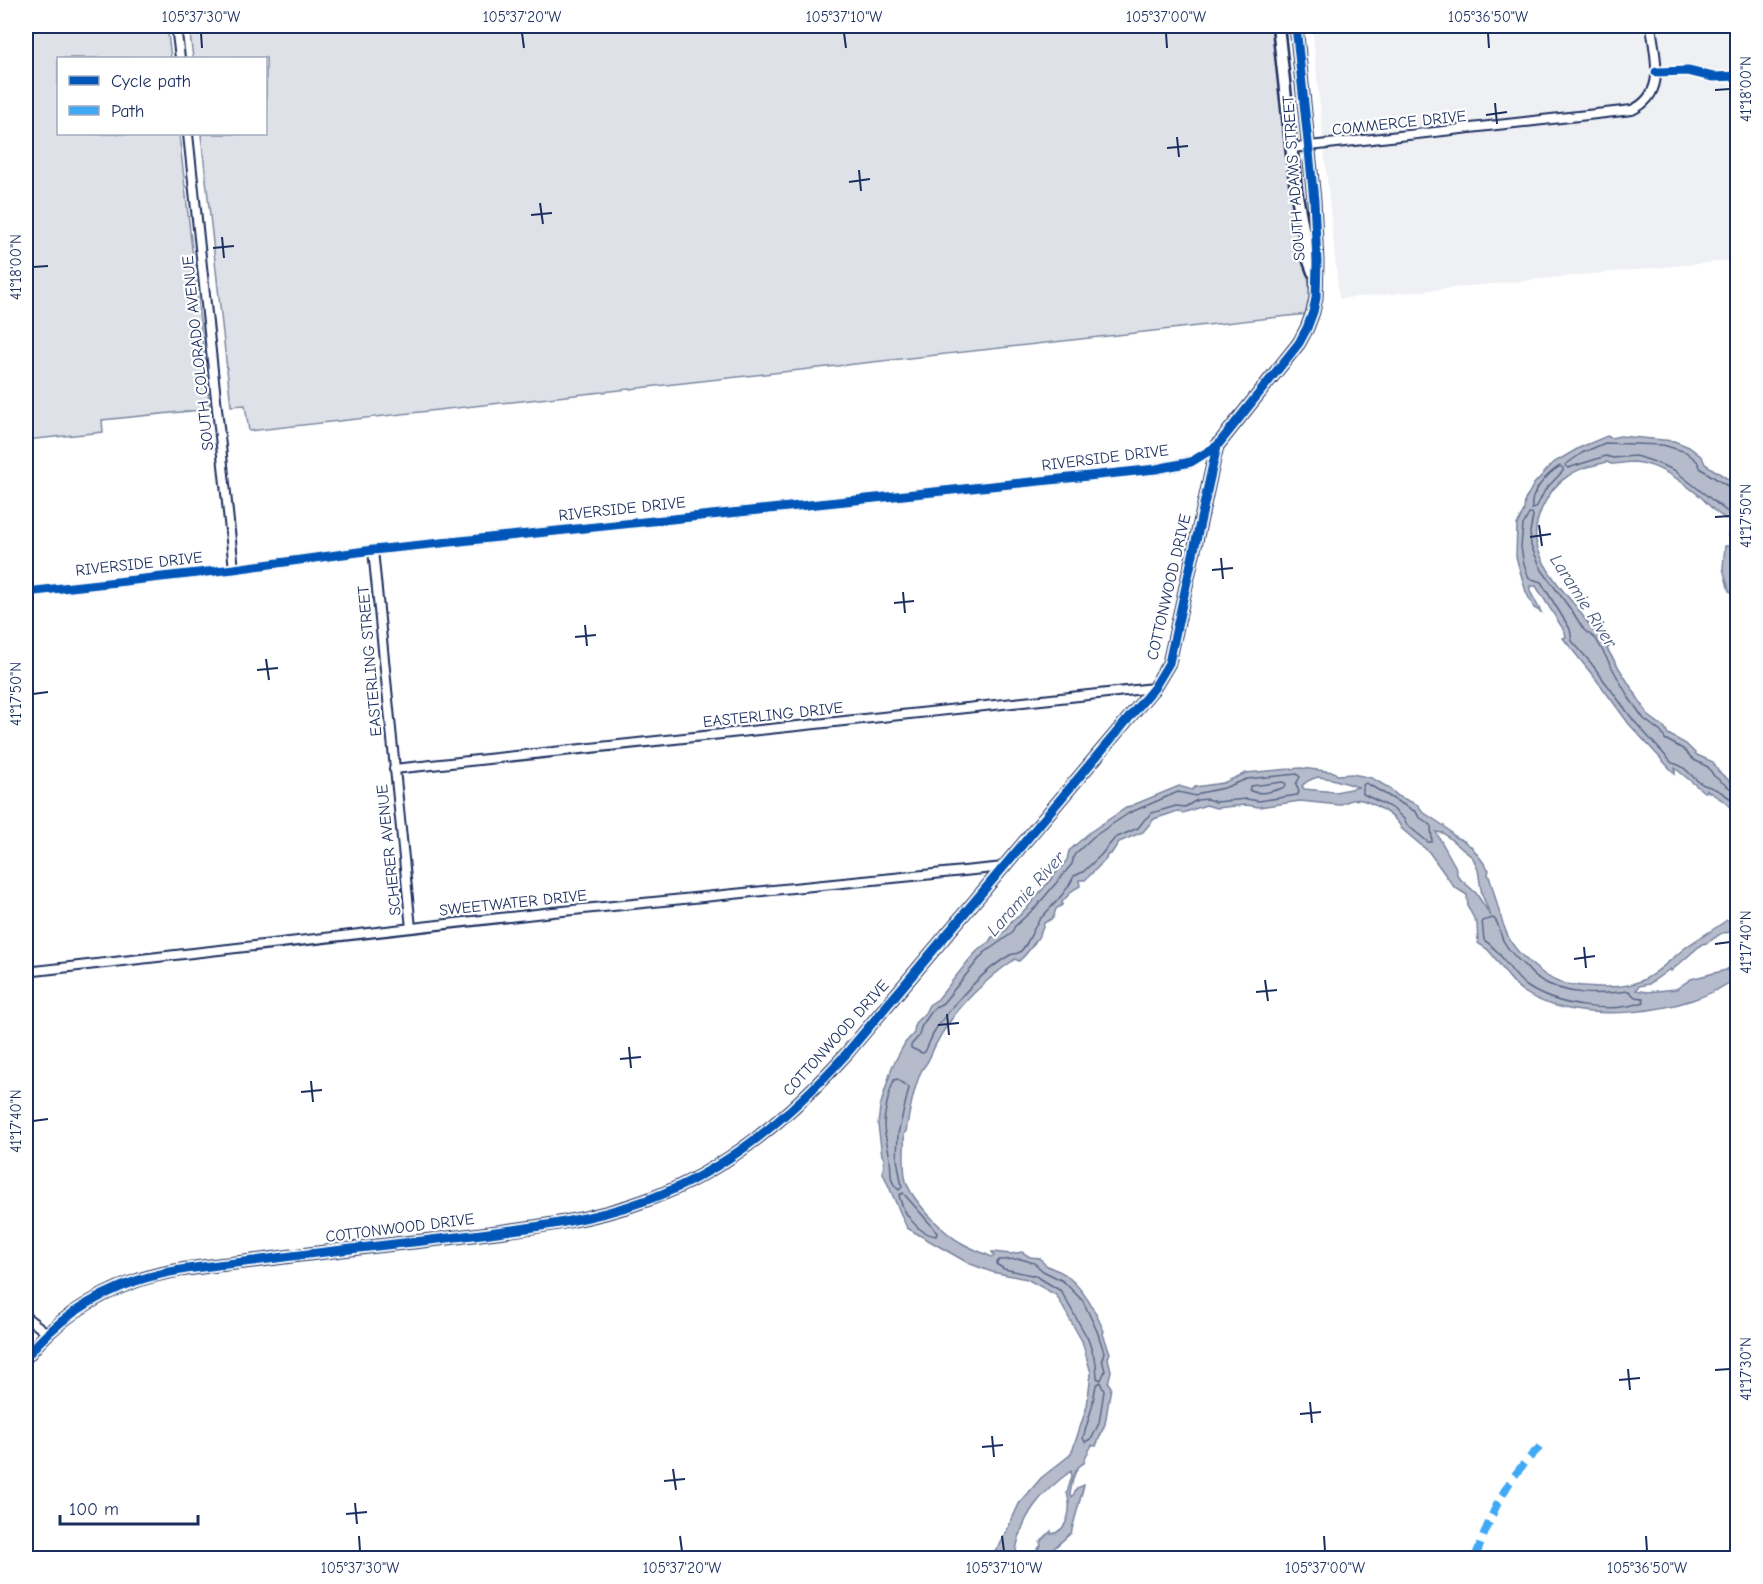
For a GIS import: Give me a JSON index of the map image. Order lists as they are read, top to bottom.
{
  "streets": {
    "street": [
      "COMMERCE DRIVE",
      "SOUTH ADAMS STREET",
      "SOUTH COLORADO AVENUE",
      "RIVERSIDE DRIVE",
      "COTTONWOOD DRIVE",
      "EASTERLING STREET",
      "EASTERLING DRIVE",
      "SCHERER AVENUE",
      "SWEETWATER DRIVE"
    ]
  },
  "crossings": [
    ["COMMERCE DRIVE", "SOUTH ADAMS STREET"],
    ["SOUTH ADAMS STREET", "COTTONWOOD DRIVE"],
    ["SOUTH COLORADO AVENUE", "RIVERSIDE DRIVE"],
    ["RIVERSIDE DRIVE", "COTTONWOOD DRIVE"],
    ["RIVERSIDE DRIVE", "EASTERLING STREET"],
    ["COTTONWOOD DRIVE", "EASTERLING DRIVE"],
    ["COTTONWOOD DRIVE", "SWEETWATER DRIVE"],
    ["EASTERLING STREET", "EASTERLING DRIVE"],
    ["EASTERLING STREET", "SCHERER AVENUE"],
    ["EASTERLING DRIVE", "SCHERER AVENUE"],
    ["SCHERER AVENUE", "SWEETWATER DRIVE"]
  ],
  "water": ["Laramie River"],
  "legend": ["Cycle path", "Path"],
  "scale_bar": "100 m",
  "coordinates": [
    "105°37'30\"W",
    "105°37'20\"W",
    "105°37'10\"W",
    "105°37'00\"W",
    "105°36'50\"W",
    "41°18'00\"N",
    "41°17'50\"N",
    "41°17'40\"N",
    "41°17'30\"N"
  ]
}
